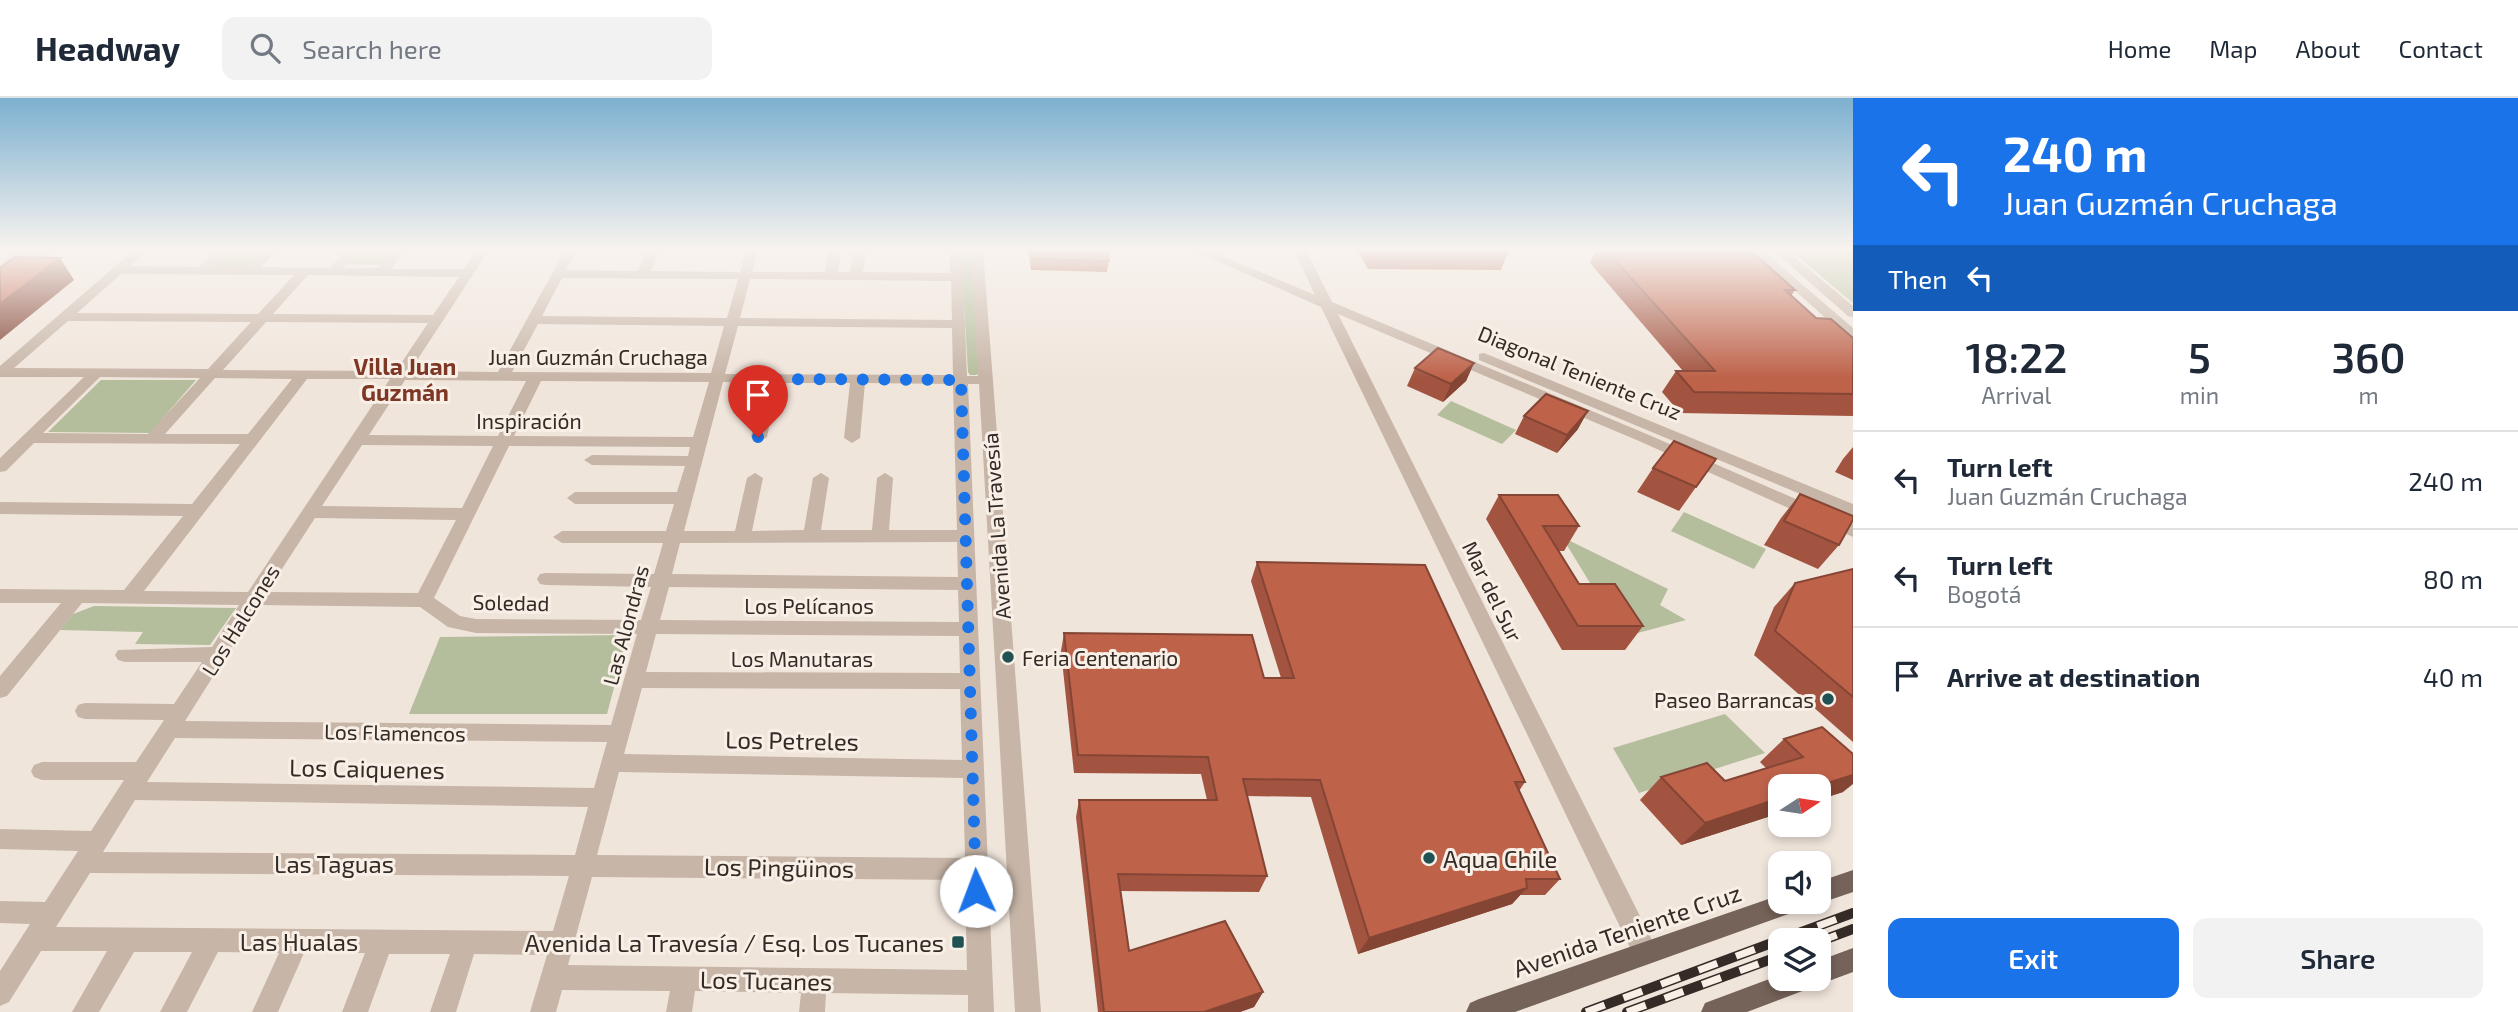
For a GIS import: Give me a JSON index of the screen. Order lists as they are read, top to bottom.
{
  "streets": {
    "main road": ["Avenida Teniente Cruz"],
    "street": [
      "Juan Guzmán Cruchaga",
      "Diagonal Teniente Cruz",
      "Inspiración",
      "Avenida La Travesía",
      "Mar del Sur",
      "Soledad",
      "Los Pelícanos",
      "Los Halcones",
      "Las Alondras",
      "Los Manutaras",
      "Los Flamencos",
      "Los Petreles",
      "Los Caiquenes",
      "Las Taguas",
      "Los Pingüinos",
      "Las Hualas",
      "Los Tucanes"
    ]
  },
  "crossings": [
    ["Juan Guzmán Cruchaga", "Avenida La Travesía"],
    ["Juan Guzmán Cruchaga", "Los Halcones"],
    ["Juan Guzmán Cruchaga", "Las Alondras"],
    ["Diagonal Teniente Cruz", "Mar del Sur"],
    ["Inspiración", "Los Halcones"],
    ["Inspiración", "Las Alondras"],
    ["Avenida La Travesía", "Los Pelícanos"],
    ["Avenida La Travesía", "Los Manutaras"],
    ["Avenida La Travesía", "Los Petreles"],
    ["Avenida La Travesía", "Los Pingüinos"],
    ["Avenida La Travesía", "Los Tucanes"],
    ["Mar del Sur", "Avenida Teniente Cruz"],
    ["Soledad", "Los Pelícanos"],
    ["Soledad", "Las Alondras"],
    ["Los Pelícanos", "Las Alondras"],
    ["Los Halcones", "Los Flamencos"],
    ["Los Halcones", "Los Caiquenes"],
    ["Los Halcones", "Las Taguas"],
    ["Los Halcones", "Las Hualas"],
    ["Las Alondras", "Los Manutaras"],
    ["Las Alondras", "Los Flamencos"],
    ["Las Alondras", "Los Petreles"],
    ["Las Alondras", "Los Caiquenes"],
    ["Las Alondras", "Las Taguas"],
    ["Las Alondras", "Los Pingüinos"],
    ["Las Alondras", "Las Hualas"],
    ["Las Alondras", "Los Tucanes"],
    ["Las Taguas", "Los Pingüinos"]
  ],
  "districts": ["Villa Juan Guzmán"],
  "places": {
    "other": ["Feria Centenario", "Paseo Barrancas", "Aqua Chile"],
    "transit": ["Avenida La Travesía / Esq. Los Tucanes"]
  },
  "north": "right",
  "page": {
    "header": "Headway",
    "search": "Search here",
    "nav": [
      "Home",
      "Map",
      "About",
      "Contact"
    ],
    "turn": ["240 m", "Juan Guzmán Cruchaga"],
    "then": "Then",
    "eta": [
      "18:22",
      "Arrival",
      "5",
      "min",
      "360",
      "m"
    ],
    "list": [
      {
        "name": "Turn left",
        "note": "Juan Guzmán Cruchaga",
        "value": "240 m"
      },
      {
        "name": "Turn left",
        "note": "Bogotá",
        "value": "80 m"
      },
      {
        "name": "Arrive at destination",
        "value": "40 m"
      }
    ],
    "buttons": ["Exit", "Share"]
  }
}
